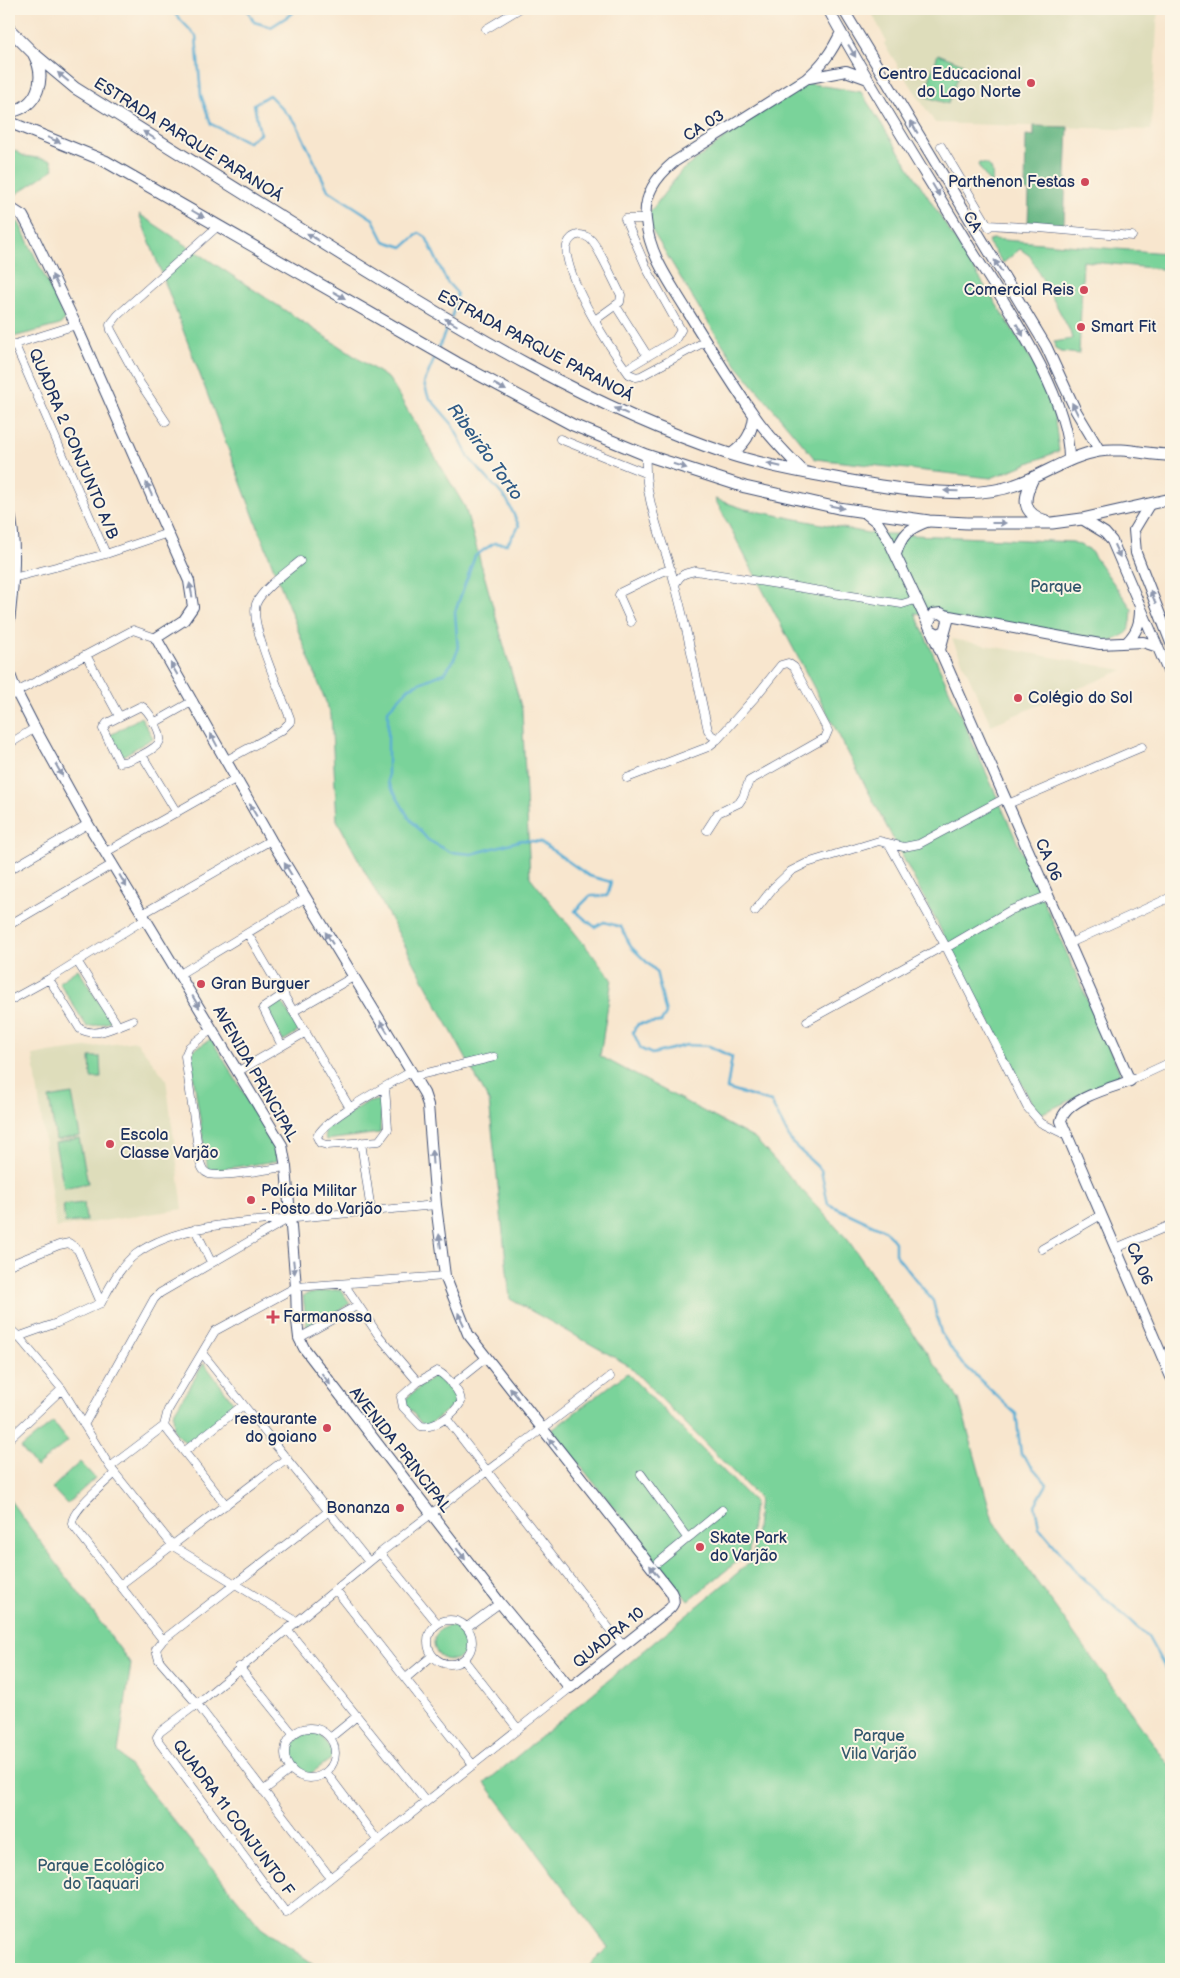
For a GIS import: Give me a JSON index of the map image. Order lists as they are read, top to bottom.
{
  "streets": {
    "main road": ["ESTRADA PARQUE PARANOÁ"],
    "street": [
      "CA 03",
      "CA",
      "QUADRA 2 CONJUNTO A/B",
      "CA 06",
      "AVENIDA PRINCIPAL",
      "QUADRA 10",
      "QUADRA 11 CONJUNTO F"
    ]
  },
  "crossings": [
    ["CA 03", "ESTRADA PARQUE PARANOÁ"],
    ["CA 03", "CA"],
    ["ESTRADA PARQUE PARANOÁ", "CA"],
    ["AVENIDA PRINCIPAL", "QUADRA 10"]
  ],
  "water": ["Ribeirão Torto"],
  "parks": ["Parque", "Parque Vila Varjão", "Parque Ecológico do Taquari"],
  "places": {
    "other": [
      "Centro Educacional do Lago Norte",
      "Parthenon Festas",
      "Comercial Reis",
      "Smart Fit",
      "Colégio do Sol",
      "Gran Burguer",
      "Escola Classe Varjão",
      "Polícia Militar - Posto do Varjão",
      "restaurante do goiano",
      "Bonanza",
      "Skate Park do Varjão"
    ],
    "health": ["Farmanossa"]
  }
}
